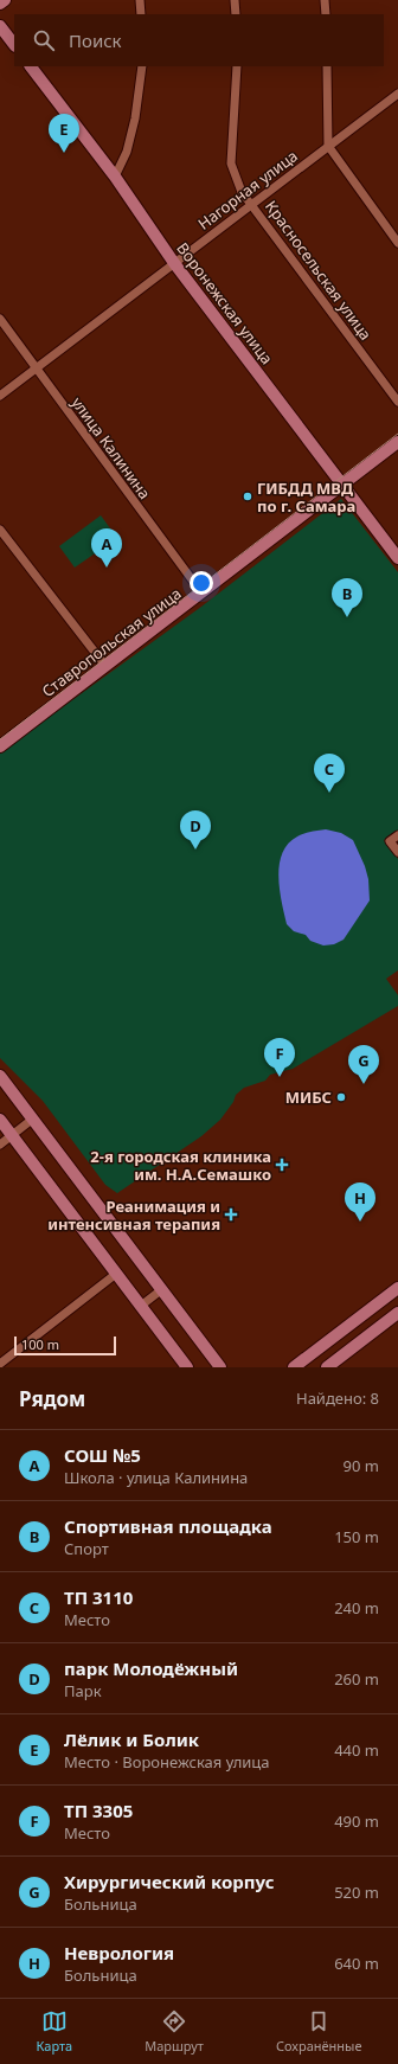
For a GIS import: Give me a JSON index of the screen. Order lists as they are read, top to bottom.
{
  "streets": {
    "street": [
      "Нагорная улица",
      "Красносельская улица",
      "Воронежская улица",
      "улица Калинина",
      "Ставропольская улица"
    ]
  },
  "crossings": [
    ["Нагорная улица", "Красносельская улица"],
    ["Нагорная улица", "Воронежская улица"],
    ["Нагорная улица", "улица Калинина"],
    ["Воронежская улица", "Ставропольская улица"],
    ["улица Калинина", "Ставропольская улица"]
  ],
  "places": {
    "other": ["ГИБДД МВД по г. Самара", "МИБС"],
    "health": ["2-я городская клиника им. Н.А.Семашко", "Реанимация и интенсивная терапия"]
  },
  "scale_bar": "100 m",
  "page": {
    "search": "Поиск",
    "pins": [
      "E",
      "A",
      "B",
      "C",
      "D",
      "F",
      "G",
      "H"
    ],
    "scale": "100 m",
    "heading": ["Рядом", "Найдено: 8"],
    "list": [
      {
        "mark": "A",
        "name": "СОШ №5",
        "note": "Школа · улица Калинина",
        "value": "90 m"
      },
      {
        "mark": "B",
        "name": "Спортивная площадка",
        "note": "Спорт",
        "value": "150 m"
      },
      {
        "mark": "C",
        "name": "ТП 3110",
        "note": "Место",
        "value": "240 m"
      },
      {
        "mark": "D",
        "name": "парк Молодёжный",
        "note": "Парк",
        "value": "260 m"
      },
      {
        "mark": "E",
        "name": "Лёлик и Болик",
        "note": "Место · Воронежская улица",
        "value": "440 m"
      },
      {
        "mark": "F",
        "name": "ТП 3305",
        "note": "Место",
        "value": "490 m"
      },
      {
        "mark": "G",
        "name": "Хирургический корпус",
        "note": "Больница",
        "value": "520 m"
      },
      {
        "mark": "H",
        "name": "Неврология",
        "note": "Больница",
        "value": "640 m"
      }
    ],
    "nav": ["Карта", "Маршрут", "Сохранённые"]
  }
}
